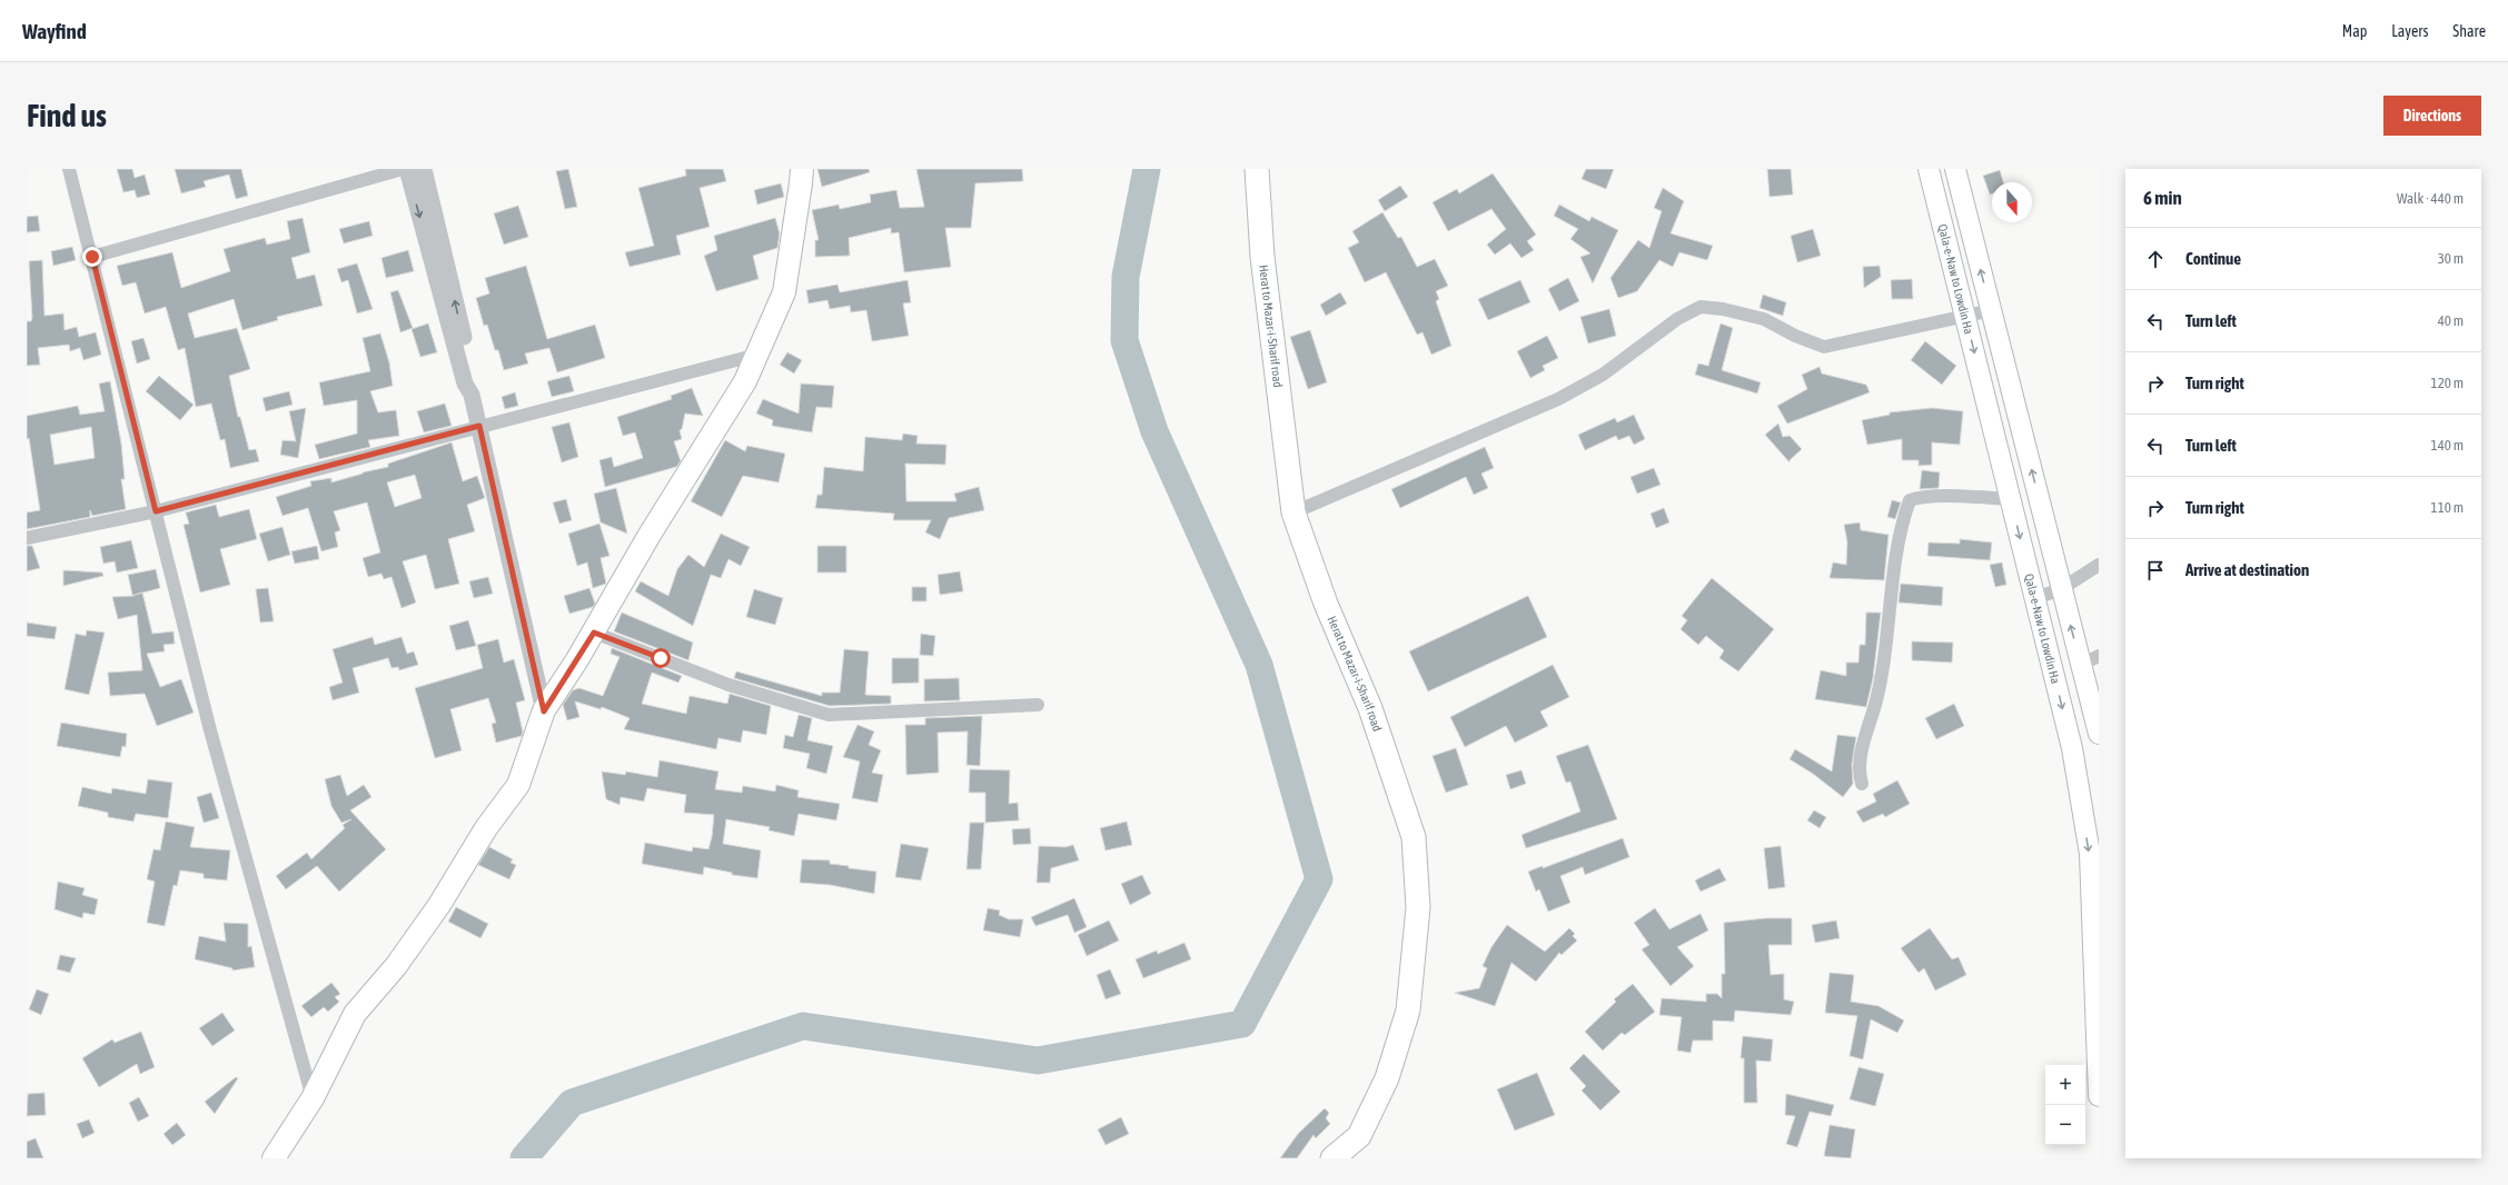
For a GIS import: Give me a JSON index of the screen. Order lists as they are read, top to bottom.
{
  "streets": {
    "highway": ["Herat to Mazar-i-Sharif road"],
    "main road": ["Qala-e-Naw to Lowdin Ha"]
  },
  "north": "bottom",
  "page": {
    "header": "Wayfind",
    "nav": ["Map", "Layers", "Share"],
    "buttons": "Directions",
    "title": "Find us",
    "heading": ["6 min", "Walk · 440 m"],
    "list": [
      ["Continue", "30 m"],
      ["Turn left", "40 m"],
      ["Turn right", "120 m"],
      ["Turn left", "140 m"],
      ["Turn right", "110 m"],
      "Arrive at destination"
    ],
    "map_buttons": ["+", "−"]
  }
}
